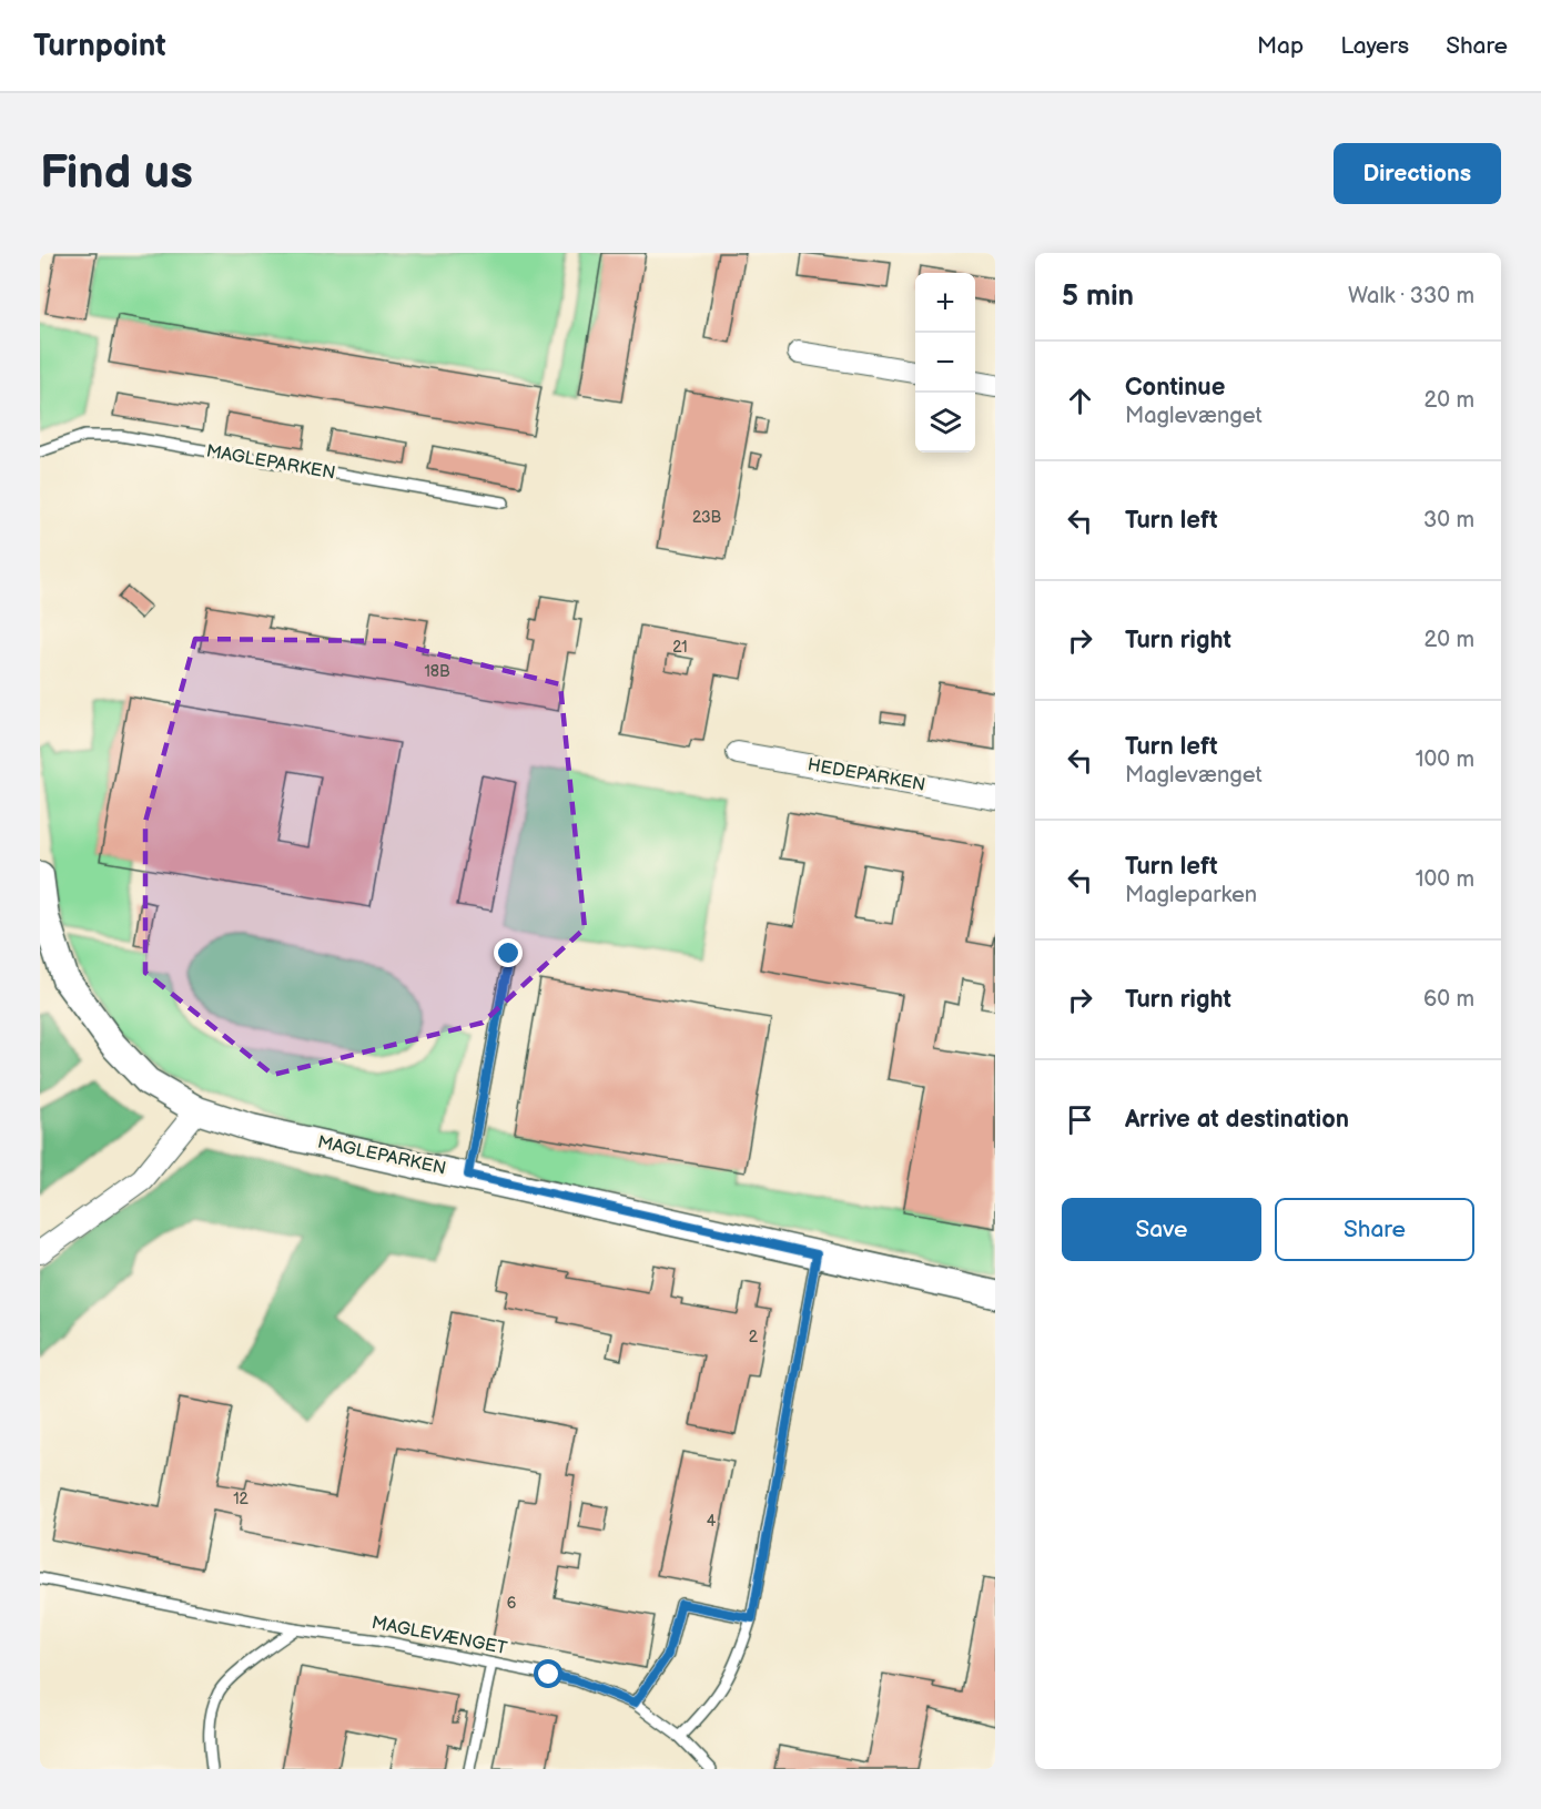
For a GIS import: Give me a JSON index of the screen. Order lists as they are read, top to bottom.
{
  "streets": {
    "street": ["MAGLEPARKEN", "HEDEPARKEN"],
    "lane": ["MAGLEVÆNGET"]
  },
  "house_numbers": [
    "23B",
    "21",
    "18B",
    "2",
    "12",
    "4",
    "6"
  ],
  "page": {
    "header": "Turnpoint",
    "nav": ["Map", "Layers", "Share"],
    "buttons": [
      "Directions",
      ["Save", "Share"]
    ],
    "title": "Find us",
    "heading": ["5 min", "Walk · 330 m"],
    "map_buttons": ["+", "−"],
    "list": [
      ["Continue", "Maglevænget", "20 m"],
      ["Turn left", "30 m"],
      ["Turn right", "20 m"],
      ["Turn left", "Maglevænget", "100 m"],
      ["Turn left", "Magleparken", "100 m"],
      ["Turn right", "60 m"],
      "Arrive at destination"
    ]
  }
}
